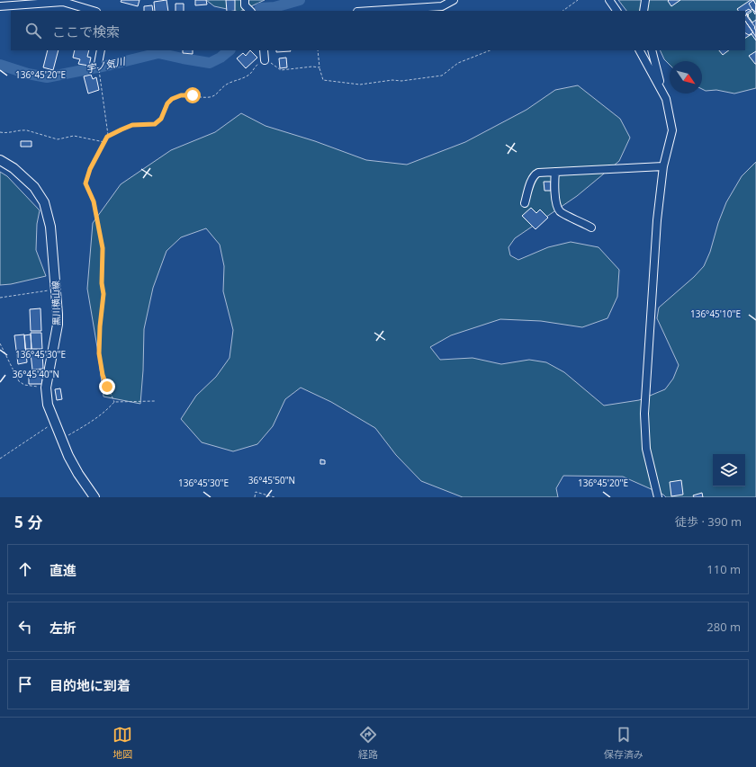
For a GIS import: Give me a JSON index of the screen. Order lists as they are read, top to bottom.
{
  "streets": {
    "main road": ["黒川横山線"]
  },
  "water": ["宇ノ気川"],
  "north": "bottom right",
  "page": {
    "search": "ここで検索",
    "heading": ["5 分", "徒歩 · 390 m"],
    "list": [
      ["直進", "110 m"],
      ["左折", "280 m"],
      "目的地に到着"
    ],
    "nav": ["地図", "経路", "保存済み"]
  },
  "coordinates": [
    "136°45'20\"E",
    "136°45'10\"E",
    "136°45'30\"E",
    "36°45'40\"N",
    "36°45'50\"N"
  ]
}
